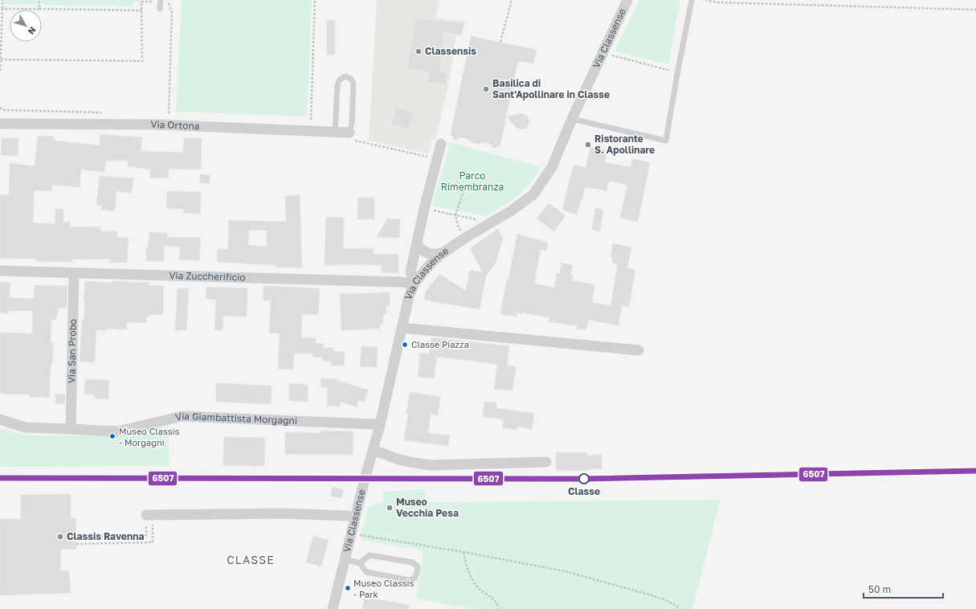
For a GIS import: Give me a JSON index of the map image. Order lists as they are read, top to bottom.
{
  "streets": {
    "street": [
      "Via Classense",
      "Via Ortona",
      "Via Zuccherificio",
      "Via San Probo",
      "Via Giambattista Morgagni"
    ]
  },
  "crossings": [
    ["Via Classense", "Via Zuccherificio"],
    ["Via Classense", "Via Giambattista Morgagni"],
    ["Via Zuccherificio", "Via San Probo"],
    ["Via San Probo", "Via Giambattista Morgagni"]
  ],
  "districts": ["CLASSE"],
  "parks": ["Parco Rimembranza"],
  "places": [
    "Classensis",
    "Basilica di Sant'Apollinare in Classe",
    "Ristorante S. Apollinare",
    "Classe Piazza",
    "Museo Classis - Morgagni",
    "Classe",
    "Museo Vecchia Pesa",
    "Classis Ravenna",
    "Museo Classis - Park"
  ],
  "lines": ["transit line 6507"],
  "scale_bar": "50 m",
  "north": "bottom right"
}
